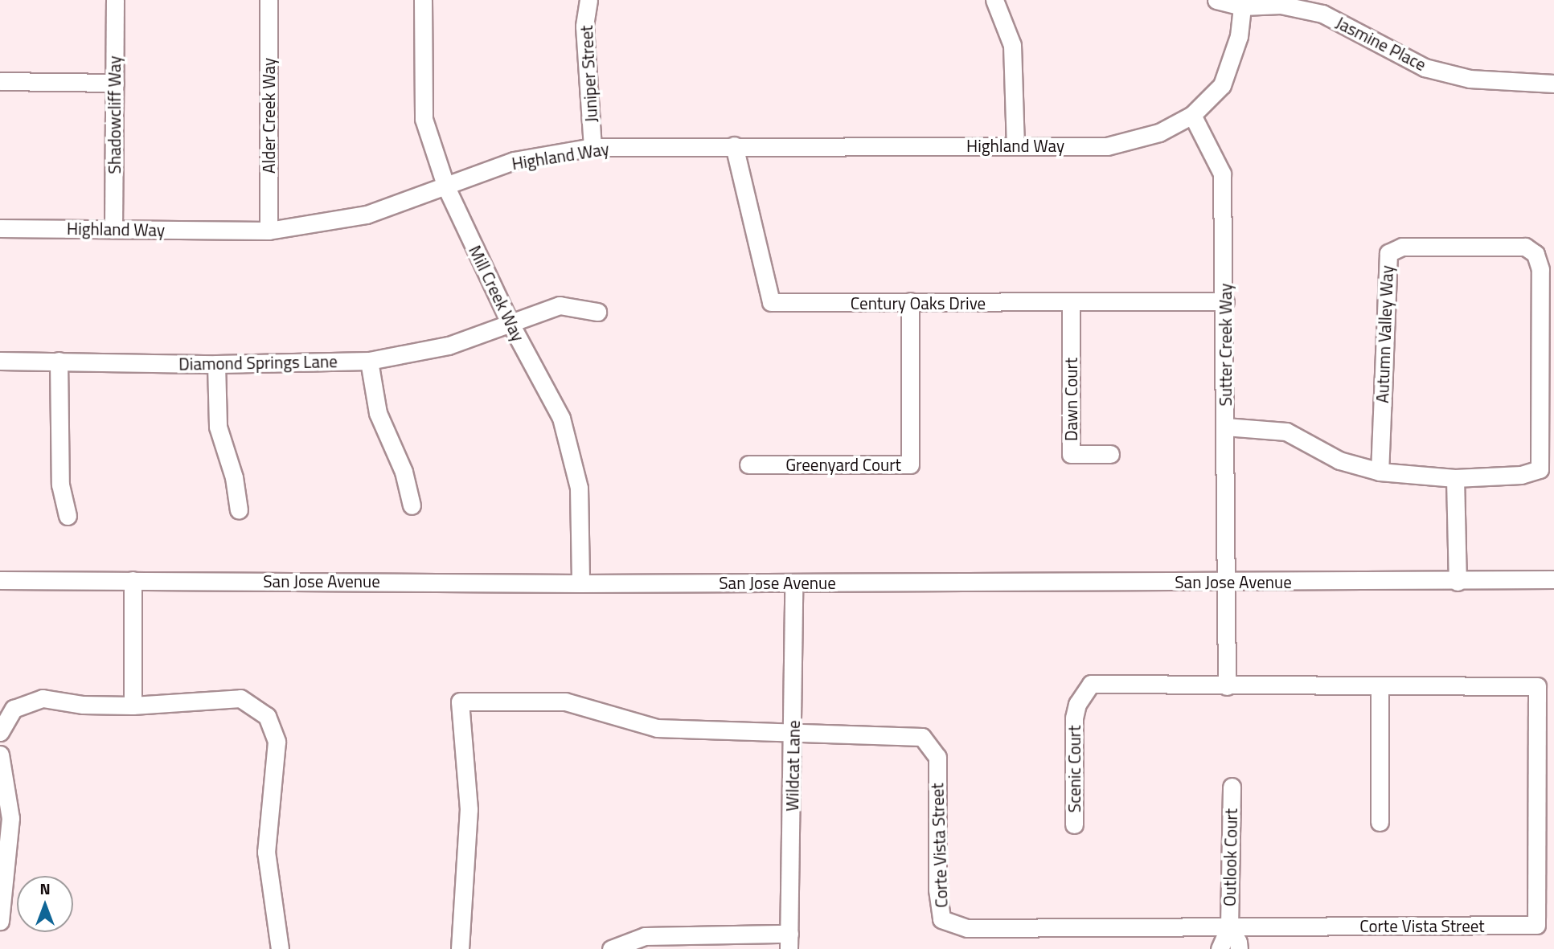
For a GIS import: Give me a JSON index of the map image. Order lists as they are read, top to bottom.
{
  "streets": {
    "street": [
      "Jasmine Place",
      "Juniper Street",
      "Shadowcliff Way",
      "Alder Creek Way",
      "Highland Way",
      "Mill Creek Way",
      "Century Oaks Drive",
      "Autumn Valley Way",
      "Sutter Creek Way",
      "Diamond Springs Lane",
      "Dawn Court",
      "Greenyard Court",
      "San Jose Avenue",
      "Wildcat Lane",
      "Scenic Court",
      "Corte Vista Street",
      "Outlook Court"
    ]
  },
  "crossings": [
    ["Jasmine Place", "Highland Way"],
    ["Juniper Street", "Highland Way"],
    ["Shadowcliff Way", "Highland Way"],
    ["Alder Creek Way", "Highland Way"],
    ["Highland Way", "Mill Creek Way"],
    ["Highland Way", "Century Oaks Drive"],
    ["Highland Way", "Sutter Creek Way"],
    ["Mill Creek Way", "Diamond Springs Lane"],
    ["Mill Creek Way", "San Jose Avenue"],
    ["Century Oaks Drive", "Sutter Creek Way"],
    ["Century Oaks Drive", "Dawn Court"],
    ["Century Oaks Drive", "Greenyard Court"],
    ["Autumn Valley Way", "Sutter Creek Way"],
    ["Sutter Creek Way", "San Jose Avenue"],
    ["Sutter Creek Way", "Corte Vista Street"],
    ["San Jose Avenue", "Wildcat Lane"],
    ["Wildcat Lane", "Corte Vista Street"],
    ["Scenic Court", "Corte Vista Street"],
    ["Corte Vista Street", "Outlook Court"]
  ],
  "north": "top"
}
